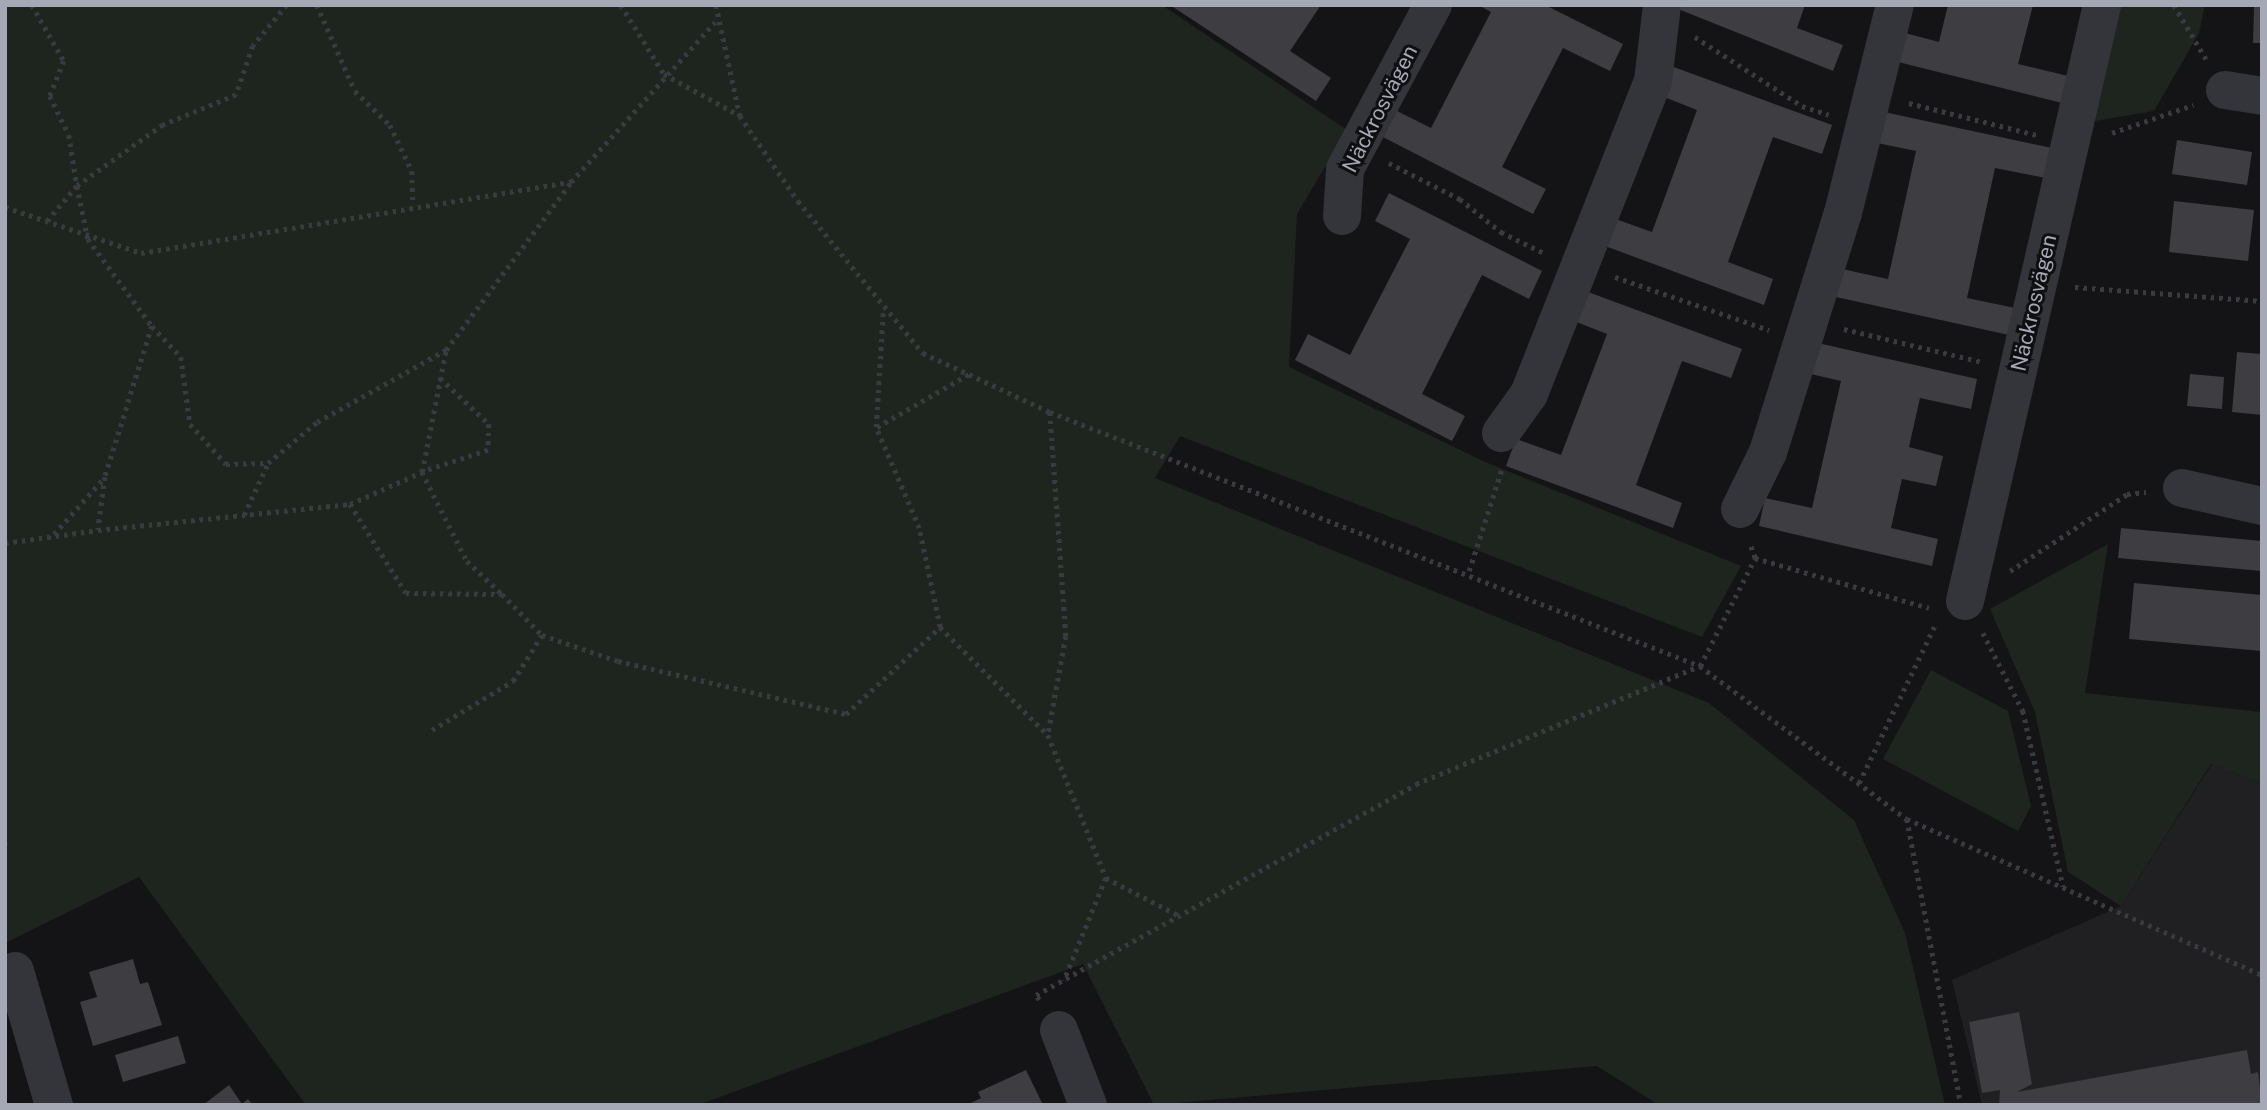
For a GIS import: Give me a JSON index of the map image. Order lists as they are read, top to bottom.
{
  "streets": {
    "street": ["Näckrosvägen"]
  }
}
